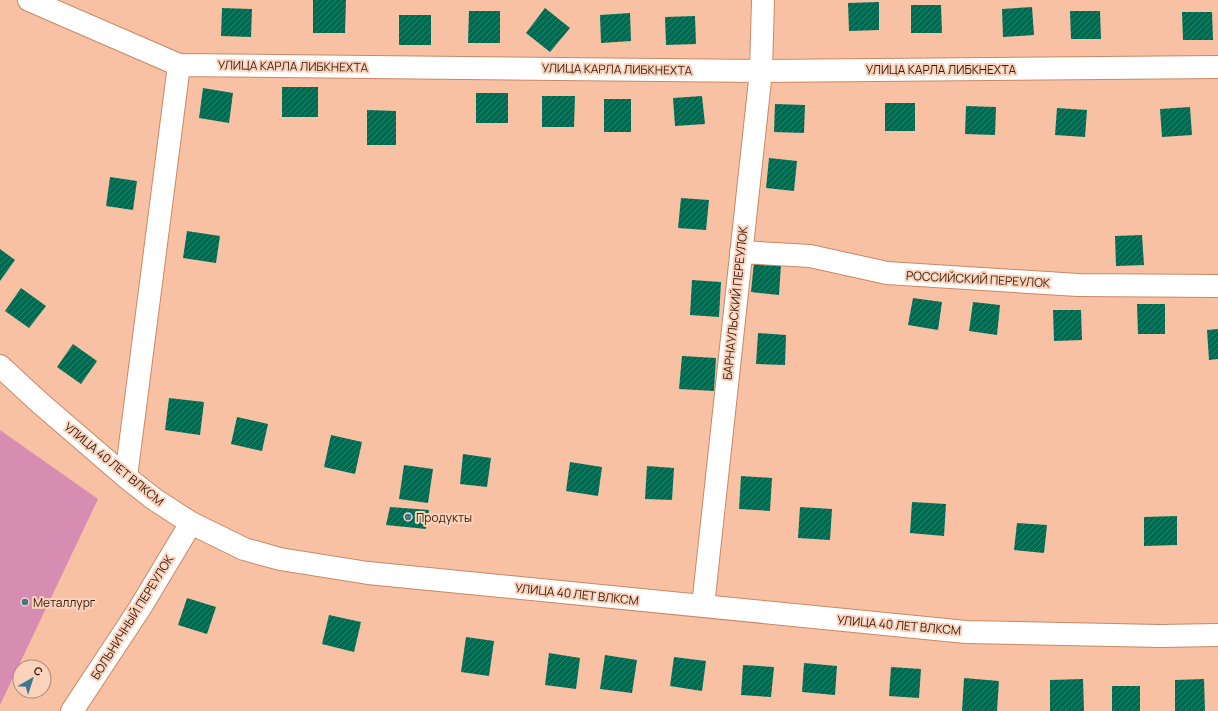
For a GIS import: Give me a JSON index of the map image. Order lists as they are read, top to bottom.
{
  "streets": {
    "street": [
      "УЛИЦА КАРЛА ЛИБКНЕХТА",
      "РОССИЙСКИЙ ПЕРЕУЛОК",
      "БАРНАУЛЬСКИЙ ПЕРЕУЛОК",
      "УЛИЦА 40 ЛЕТ ВЛКСМ",
      "БОЛЬНИЧНЫЙ ПЕРЕУЛОК"
    ]
  },
  "crossings": [
    ["УЛИЦА КАРЛА ЛИБКНЕХТА", "БАРНАУЛЬСКИЙ ПЕРЕУЛОК"],
    ["РОССИЙСКИЙ ПЕРЕУЛОК", "БАРНАУЛЬСКИЙ ПЕРЕУЛОК"],
    ["БАРНАУЛЬСКИЙ ПЕРЕУЛОК", "УЛИЦА 40 ЛЕТ ВЛКСМ"],
    ["УЛИЦА 40 ЛЕТ ВЛКСМ", "БОЛЬНИЧНЫЙ ПЕРЕУЛОК"]
  ],
  "places": ["Продукты", "Металлург"],
  "north": "top right"
}
